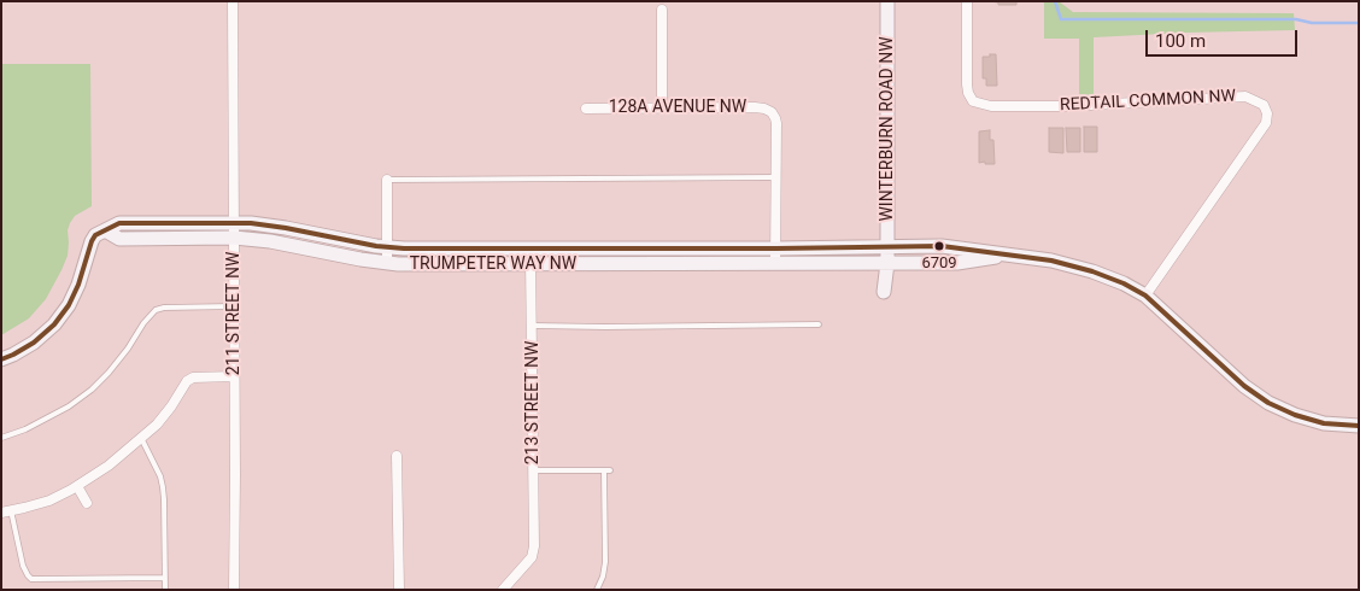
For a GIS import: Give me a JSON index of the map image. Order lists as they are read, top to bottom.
{
  "streets": {
    "street": [
      "REDTAIL COMMON NW",
      "128A AVENUE NW",
      "WINTERBURN ROAD NW",
      "TRUMPETER WAY NW",
      "211 STREET NW",
      "213 STREET NW"
    ]
  },
  "crossings": [
    ["WINTERBURN ROAD NW", "TRUMPETER WAY NW"],
    ["TRUMPETER WAY NW", "211 STREET NW"],
    ["TRUMPETER WAY NW", "213 STREET NW"]
  ],
  "places": ["6709"],
  "scale_bar": "100 m"
}
